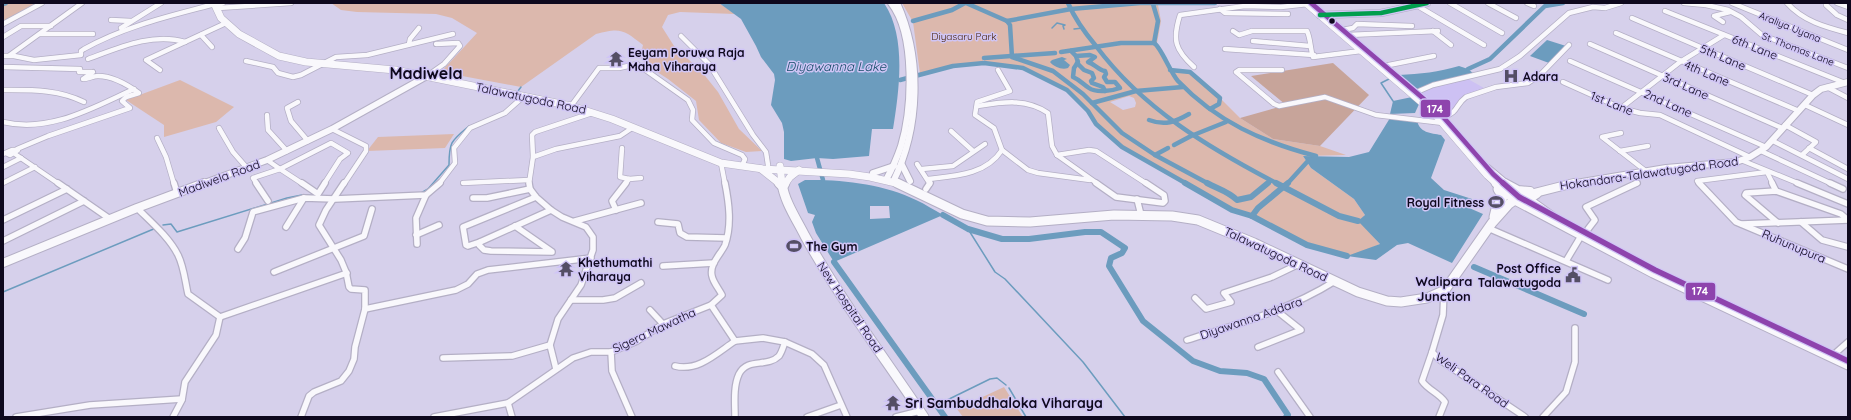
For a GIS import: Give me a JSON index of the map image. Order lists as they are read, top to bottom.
{
  "streets": {
    "main road": [
      "Talawatugoda Road",
      "Hokandara-Talawatugoda Road",
      "Madiwela Road",
      "New Hospital Road"
    ],
    "street": [
      "Araliya Uyana",
      "6th Lane",
      "St. Thomas Lane",
      "5th Lane",
      "4th Lane",
      "3rd Lane",
      "1st Lane",
      "2nd Lane",
      "Ruhunupura",
      "Diyawanna Addara",
      "Sigera Mawatha",
      "Weli Para Road"
    ]
  },
  "crossings": [
    ["6th Lane", "Hokandara-Talawatugoda Road"],
    ["5th Lane", "Hokandara-Talawatugoda Road"],
    ["4th Lane", "Hokandara-Talawatugoda Road"],
    ["3rd Lane", "Hokandara-Talawatugoda Road"],
    ["Talawatugoda Road", "Hokandara-Talawatugoda Road"],
    ["Talawatugoda Road", "Madiwela Road"],
    ["Talawatugoda Road", "New Hospital Road"],
    ["Talawatugoda Road", "Diyawanna Addara"],
    ["Talawatugoda Road", "Weli Para Road"],
    ["1st Lane", "Hokandara-Talawatugoda Road"],
    ["2nd Lane", "Hokandara-Talawatugoda Road"],
    ["Hokandara-Talawatugoda Road", "Ruhunupura"]
  ],
  "districts": ["Madiwela", "Walipara Junction"],
  "water": ["Diyawanna Lake"],
  "parks": ["Diyasaru Park"],
  "places": {
    "temple": ["Eeyam Poruwa Raja Maha Viharaya", "Khethumathi Viharaya", "Sri Sambuddhaloka Viharaya"],
    "hospital": ["Adara"],
    "sports": ["Royal Fitness", "The Gym"],
    "public building": ["Post Office Talawatugoda"]
  },
  "lines": ["transit line 174"]
}
